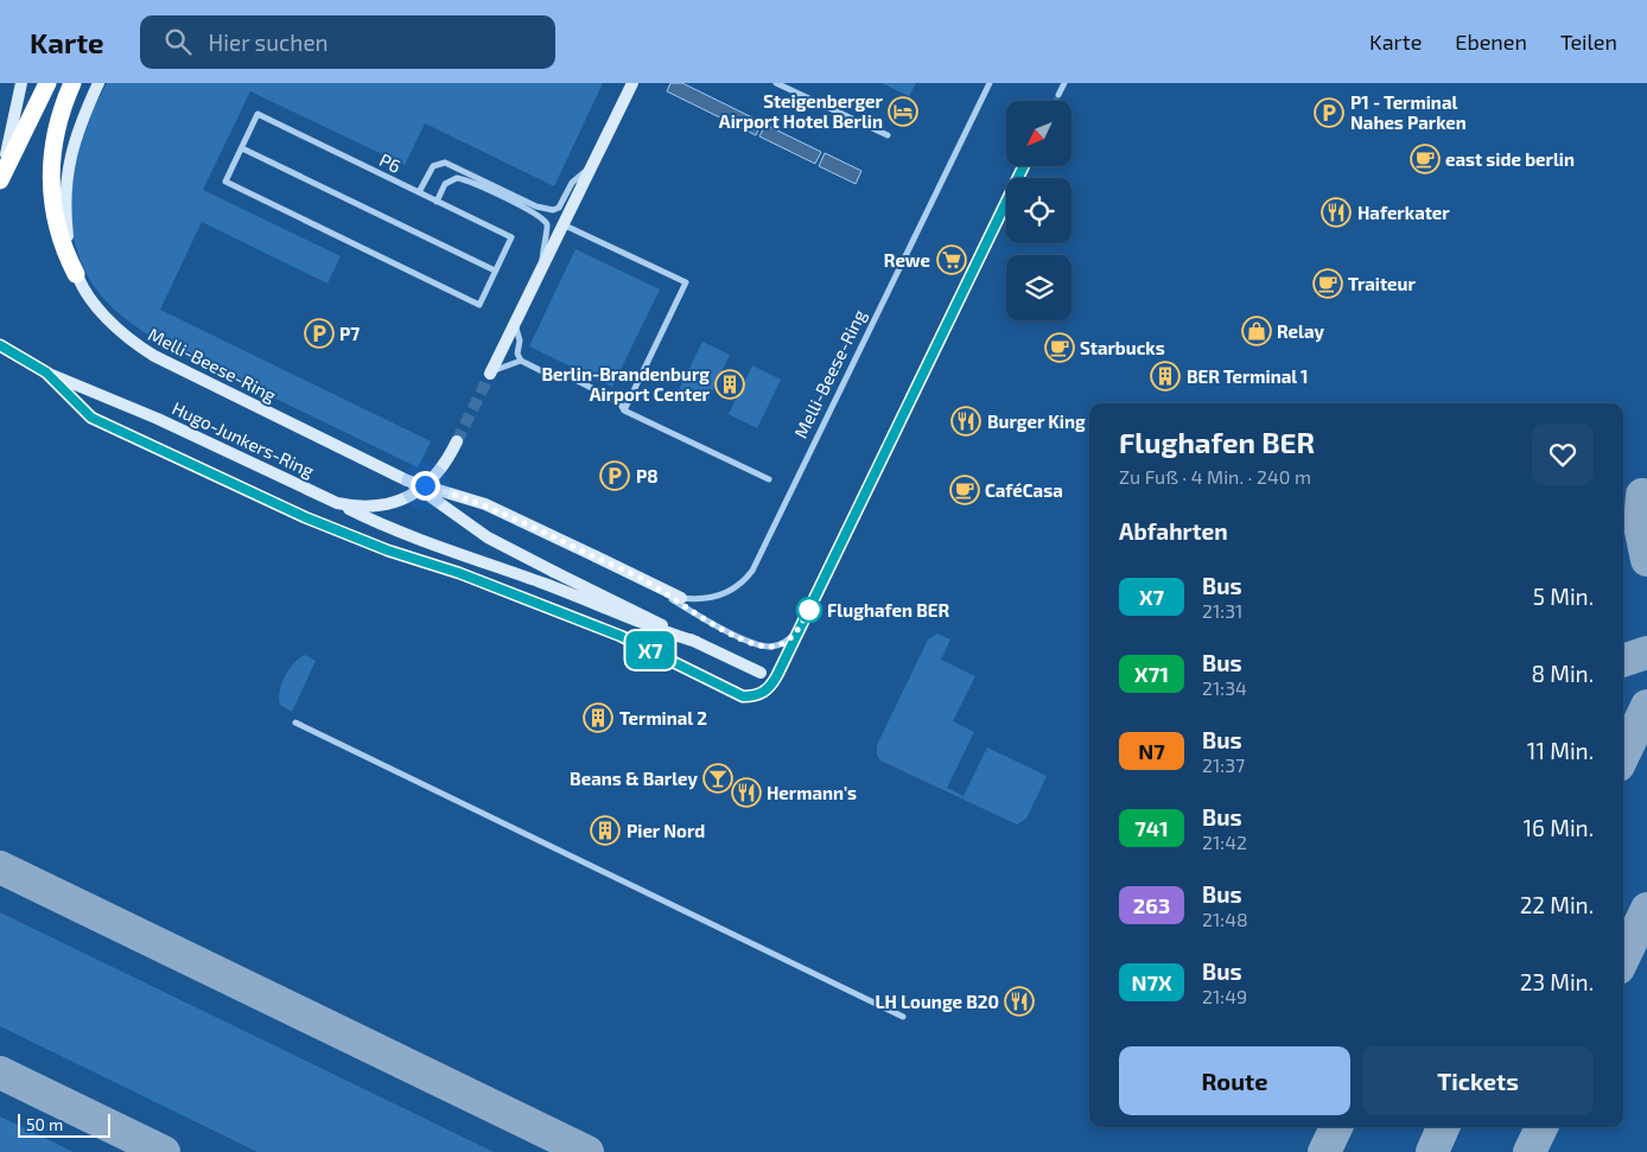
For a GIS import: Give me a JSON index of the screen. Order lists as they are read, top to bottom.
{
  "streets": {
    "street": ["P6", "Melli-Beese-Ring", "Hugo-Junkers-Ring"]
  },
  "places": {
    "hotel": ["Steigenberger Airport Hotel Berlin"],
    "parking": ["P1 - Terminal Nahes Parken", "P7", "P8"],
    "cafe": [
      "east side berlin",
      "Traiteur",
      "Starbucks",
      "CaféCasa"
    ],
    "restaurant": [
      "Haferkater",
      "Burger King",
      "Hermann's",
      "LH Lounge B20"
    ],
    "supermarket": ["Rewe"],
    "shop": ["Relay"],
    "building": [
      "BER Terminal 1",
      "Berlin-Brandenburg Airport Center",
      "Terminal 2",
      "Pier Nord"
    ],
    "other": ["Flughafen BER"],
    "bar": ["Beans & Barley"]
  },
  "lines": ["bus line X7"],
  "scale_bar": "50 m",
  "north": "bottom left",
  "page": {
    "header": "Karte",
    "search": "Hier suchen",
    "nav": ["Karte", "Ebenen", "Teilen"],
    "on_map": "X7",
    "heading": [
      ["Flughafen BER", "Zu Fuß · 4 Min. · 240 m"],
      "Abfahrten"
    ],
    "list": [
      {
        "mark": "X7",
        "name": "Bus",
        "note": "21:31",
        "value": "5 Min."
      },
      {
        "mark": "X71",
        "name": "Bus",
        "note": "21:34",
        "value": "8 Min."
      },
      {
        "mark": "N7",
        "name": "Bus",
        "note": "21:37",
        "value": "11 Min."
      },
      {
        "mark": "741",
        "name": "Bus",
        "note": "21:42",
        "value": "16 Min."
      },
      {
        "mark": "263",
        "name": "Bus",
        "note": "21:48",
        "value": "22 Min."
      },
      {
        "mark": "N7X",
        "name": "Bus",
        "note": "21:49",
        "value": "23 Min."
      }
    ],
    "buttons": ["Route", "Tickets"],
    "scale": "50 m"
  }
}
